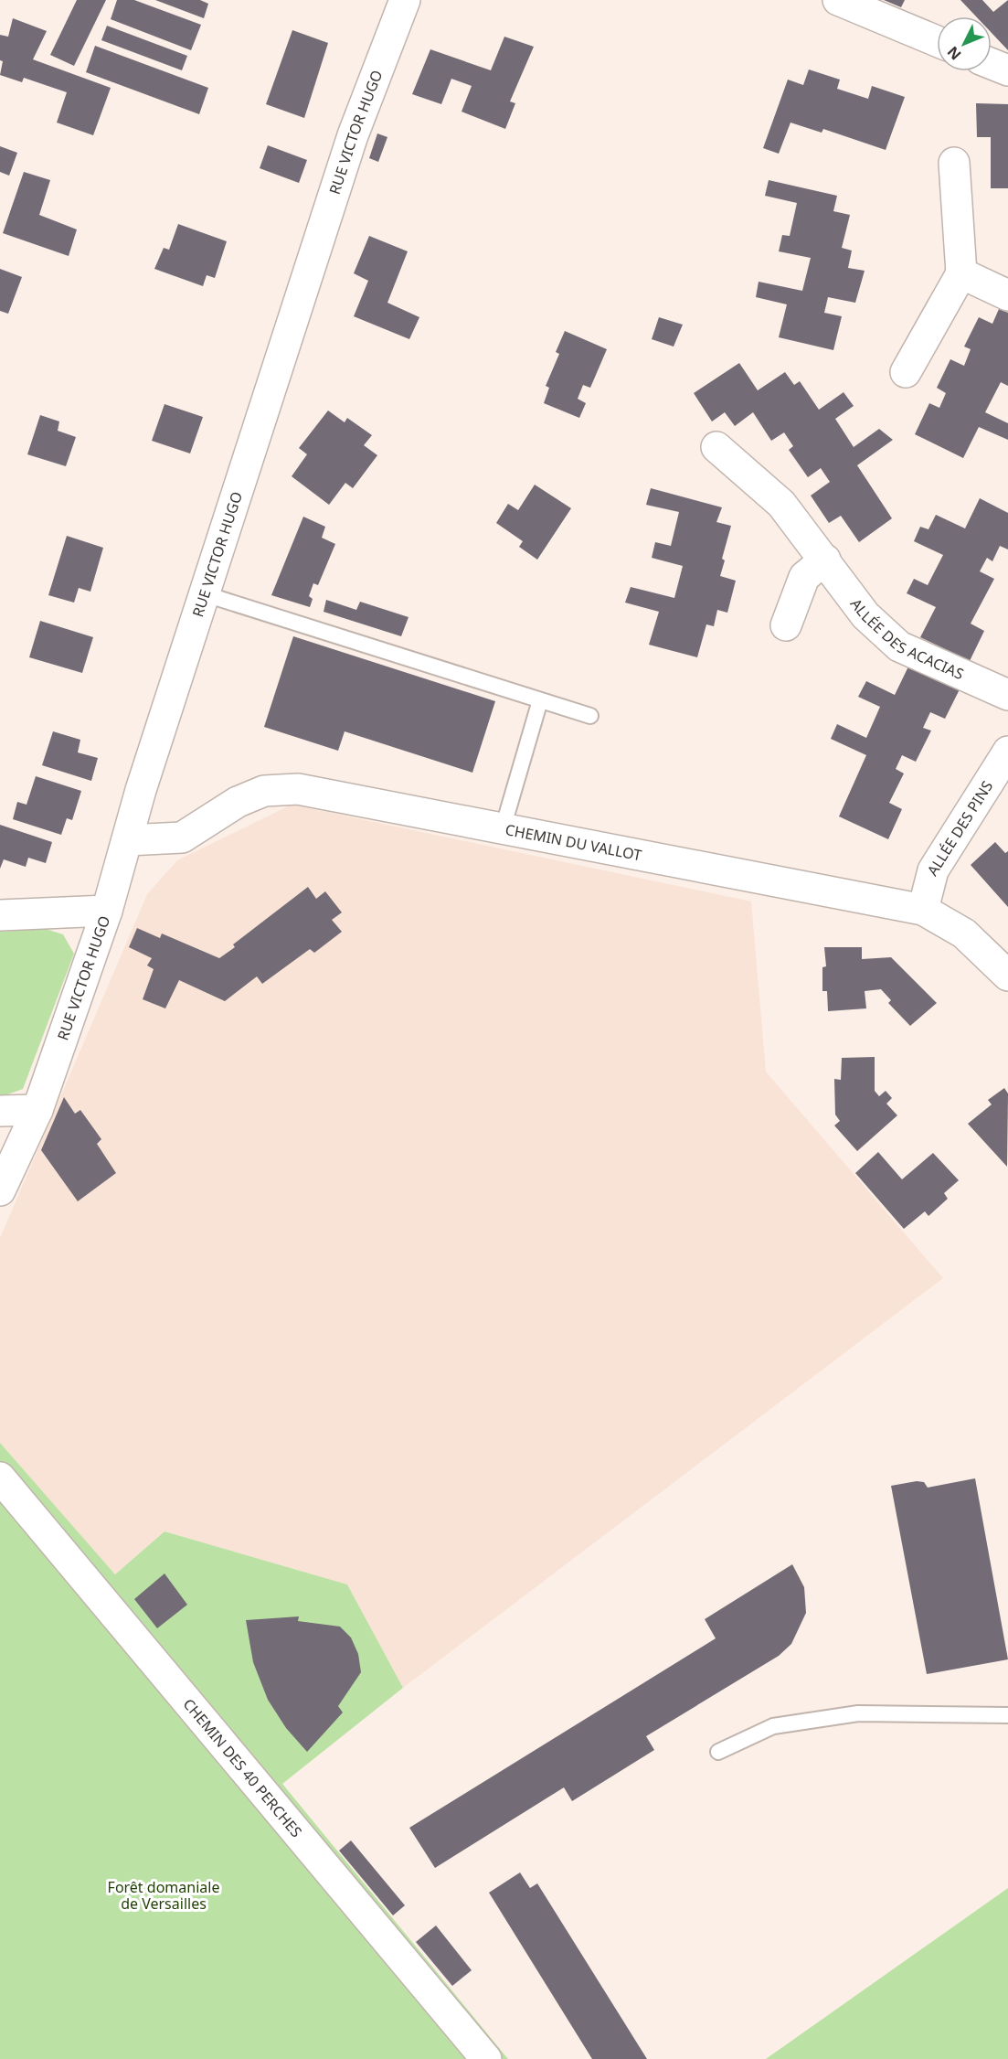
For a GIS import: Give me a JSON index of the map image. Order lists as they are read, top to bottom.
{
  "streets": {
    "street": [
      "RUE VICTOR HUGO",
      "ALLÉE DES ACACIAS",
      "ALLÉE DES PINS",
      "CHEMIN DU VALLOT",
      "CHEMIN DES 40 PERCHES"
    ]
  },
  "crossings": [
    ["RUE VICTOR HUGO", "CHEMIN DU VALLOT"],
    ["ALLÉE DES PINS", "CHEMIN DU VALLOT"]
  ],
  "parks": ["Forêt domaniale de Versailles"],
  "north": "bottom left"
}
